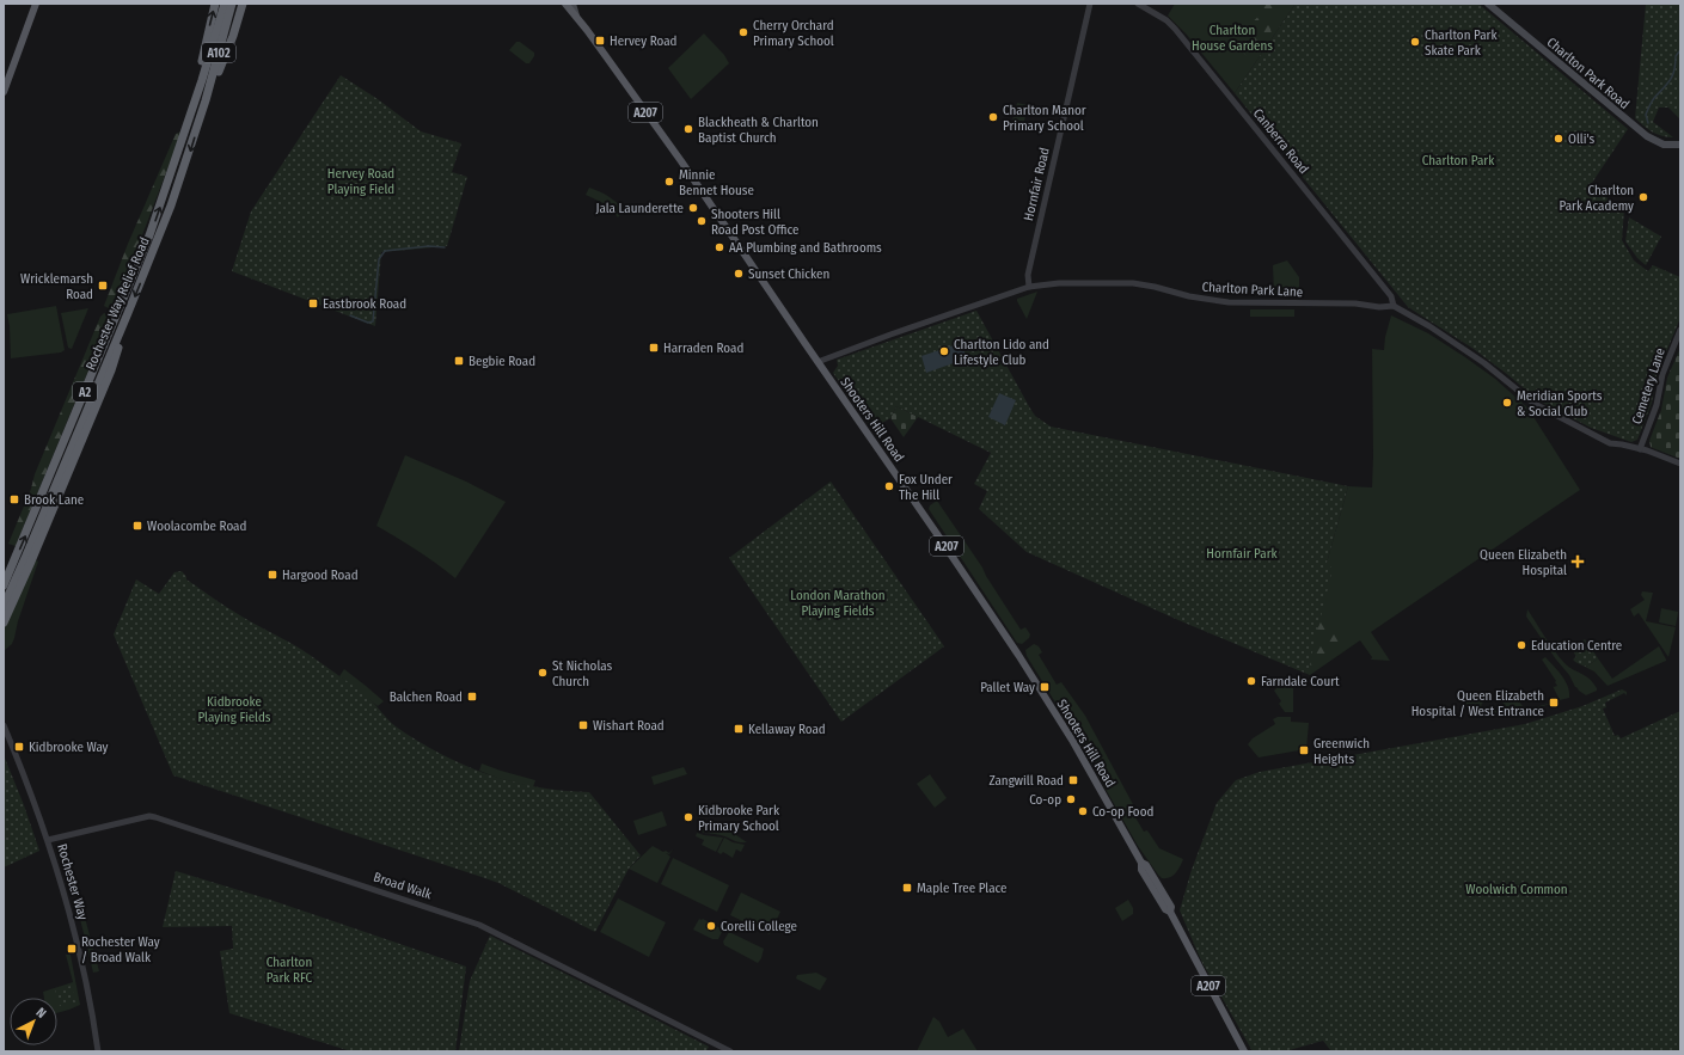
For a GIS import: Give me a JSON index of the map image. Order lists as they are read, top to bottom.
{
  "streets": {
    "highway": ["A102", "Rochester Way Relief Road", "A2"],
    "main road": ["Charlton Park Road", "A207", "Shooters Hill Road"],
    "street": [
      "Canberra Road",
      "Hornfair Road",
      "Charlton Park Lane",
      "Cemetery Lane",
      "Rochester Way",
      "Broad Walk"
    ]
  },
  "crossings": [
    ["Canberra Road", "Charlton Park Lane"],
    ["Hornfair Road", "Charlton Park Lane"],
    ["Charlton Park Lane", "Cemetery Lane"],
    ["Charlton Park Lane", "Shooters Hill Road"],
    ["Rochester Way Relief Road", "A2"],
    ["Rochester Way", "Broad Walk"]
  ],
  "parks": [
    "Charlton House Gardens",
    "Charlton Park",
    "Hervey Road Playing Field",
    "Hornfair Park",
    "London Marathon Playing Fields",
    "Kidbrooke Playing Fields",
    "Woolwich Common",
    "Charlton Park RFC"
  ],
  "places": {
    "other": [
      "Cherry Orchard Primary School",
      "Charlton Park Skate Park",
      "Charlton Manor Primary School",
      "Blackheath & Charlton Baptist Church",
      "Olli's",
      "Minnie Bennet House",
      "Charlton Park Academy",
      "Jala Launderette",
      "Shooters Hill Road Post Office",
      "AA Plumbing and Bathrooms",
      "Sunset Chicken",
      "Charlton Lido and Lifestyle Club",
      "Meridian Sports & Social Club",
      "Fox Under The Hill",
      "Education Centre",
      "St Nicholas Church",
      "Farndale Court",
      "Co-op",
      "Co-op Food",
      "Kidbrooke Park Primary School",
      "Corelli College"
    ],
    "transit": [
      "Hervey Road",
      "Wricklemarsh Road",
      "Eastbrook Road",
      "Harraden Road",
      "Begbie Road",
      "Brook Lane",
      "Woolacombe Road",
      "Hargood Road",
      "Pallet Way",
      "Balchen Road",
      "Queen Elizabeth Hospital / West Entrance",
      "Wishart Road",
      "Kellaway Road",
      "Kidbrooke Way",
      "Greenwich Heights",
      "Zangwill Road",
      "Maple Tree Place",
      "Rochester Way / Broad Walk"
    ],
    "health": ["Queen Elizabeth Hospital"]
  },
  "north": "top right"
}
